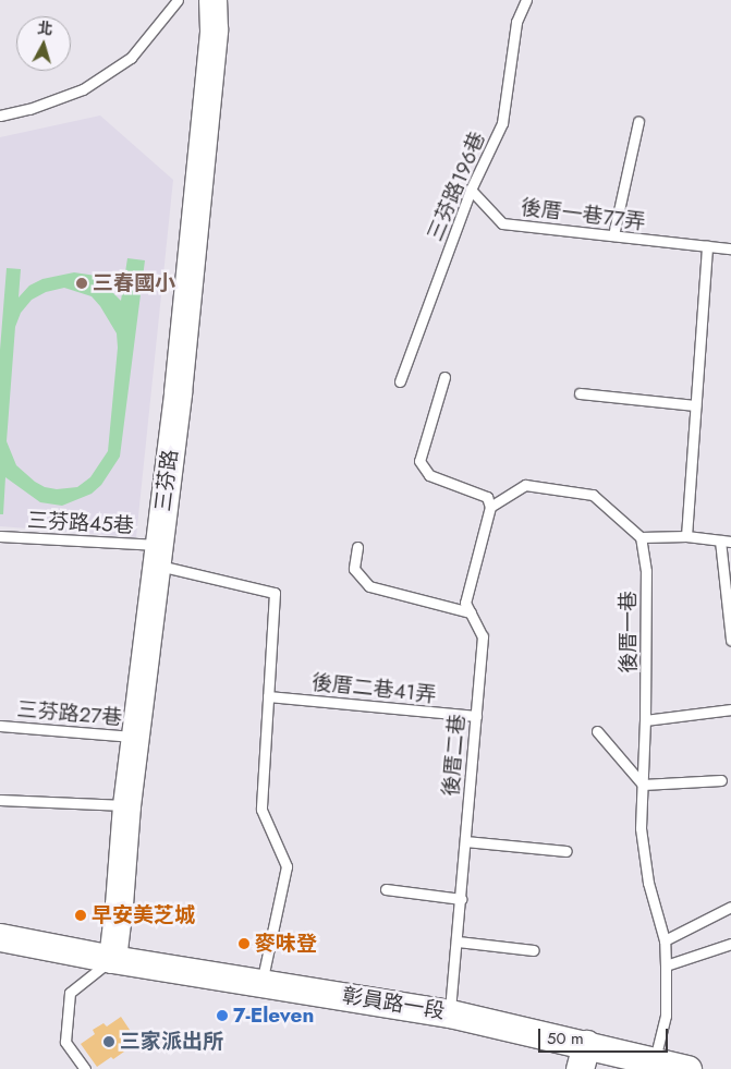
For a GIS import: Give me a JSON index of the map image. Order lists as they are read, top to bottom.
{
  "streets": {
    "street": ["三芬路", "彰員路一段"],
    "lane": [
      "三芬路196巷",
      "後厝一巷77弄",
      "三芬路45巷",
      "後厝一巷",
      "後厝二巷41弄",
      "三芬路27巷",
      "後厝二巷"
    ]
  },
  "crossings": [
    ["三芬路196巷", "後厝一巷77弄"],
    ["三芬路", "三芬路45巷"],
    ["三芬路", "三芬路27巷"],
    ["三芬路", "彰員路一段"],
    ["三芬路45巷", "後厝二巷41弄"],
    ["後厝一巷", "彰員路一段"],
    ["後厝二巷41弄", "後厝二巷"],
    ["後厝二巷", "彰員路一段"]
  ],
  "places": [
    "三春國小",
    "早安美芝城",
    "麥味登",
    "7-Eleven",
    "三家派出所"
  ],
  "scale_bar": "50 m",
  "north": "top"
}
